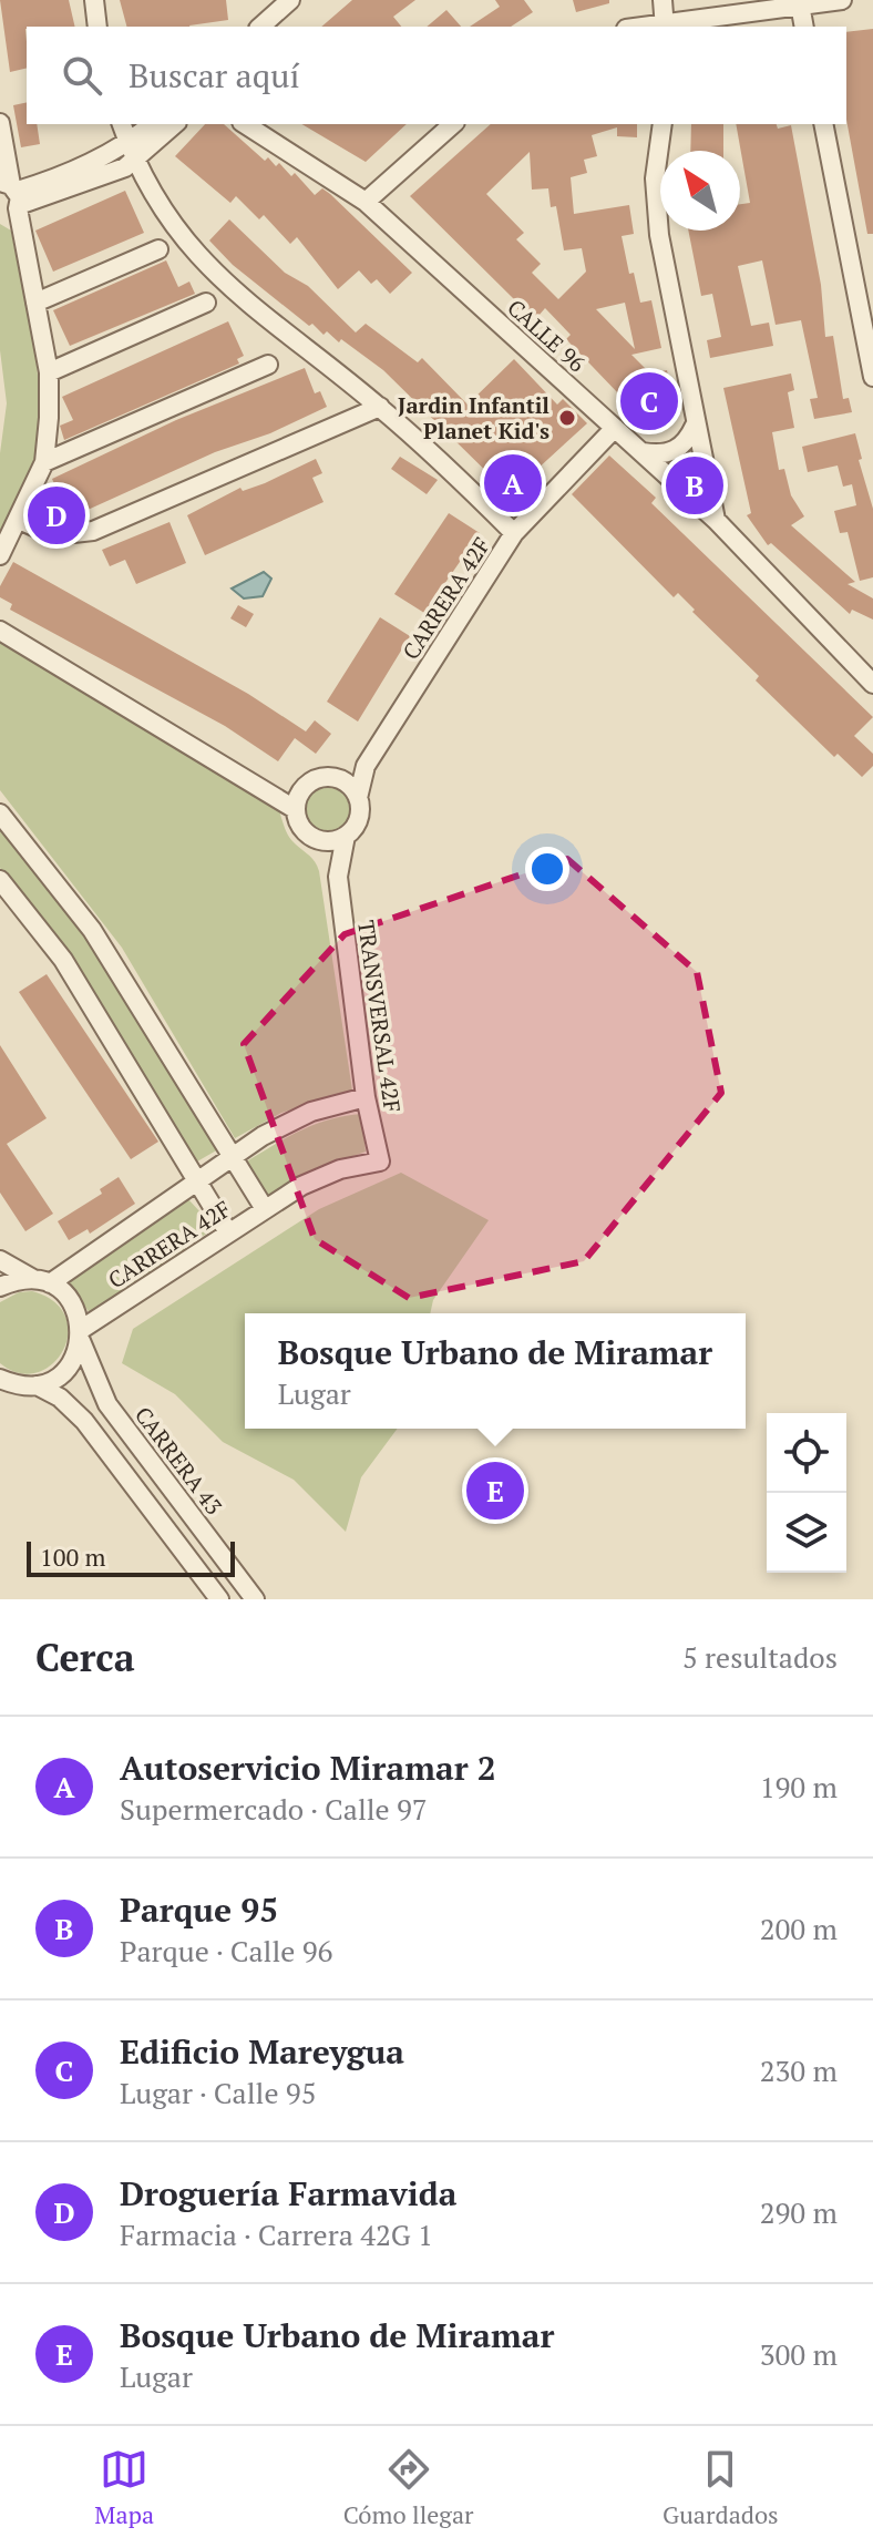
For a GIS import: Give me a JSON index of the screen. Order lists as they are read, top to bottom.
{
  "streets": {
    "street": [
      "CALLE 96",
      "CARRERA 42F",
      "TRANSVERSAL 42F",
      "CARRERA 43"
    ]
  },
  "crossings": [
    ["CALLE 96", "CARRERA 42F"],
    ["CARRERA 42F", "TRANSVERSAL 42F"],
    ["CARRERA 42F", "CARRERA 43"]
  ],
  "places": ["Jardin Infantil Planet Kid's"],
  "scale_bar": "100 m",
  "north": "top left",
  "page": {
    "search": "Buscar aquí",
    "pins": [
      "C",
      "A",
      "B",
      "D",
      "E"
    ],
    "popup": ["Bosque Urbano de Miramar", "Lugar"],
    "scale": "100 m",
    "heading": ["Cerca", "5 resultados"],
    "list": [
      {
        "mark": "A",
        "name": "Autoservicio Miramar 2",
        "note": "Supermercado · Calle 97",
        "value": "190 m"
      },
      {
        "mark": "B",
        "name": "Parque 95",
        "note": "Parque · Calle 96",
        "value": "200 m"
      },
      {
        "mark": "C",
        "name": "Edificio Mareygua",
        "note": "Lugar · Calle 95",
        "value": "230 m"
      },
      {
        "mark": "D",
        "name": "Droguería Farmavida",
        "note": "Farmacia · Carrera 42G 1",
        "value": "290 m"
      },
      {
        "mark": "E",
        "name": "Bosque Urbano de Miramar",
        "note": "Lugar",
        "value": "300 m"
      }
    ],
    "nav": ["Mapa", "Cómo llegar", "Guardados"]
  }
}
